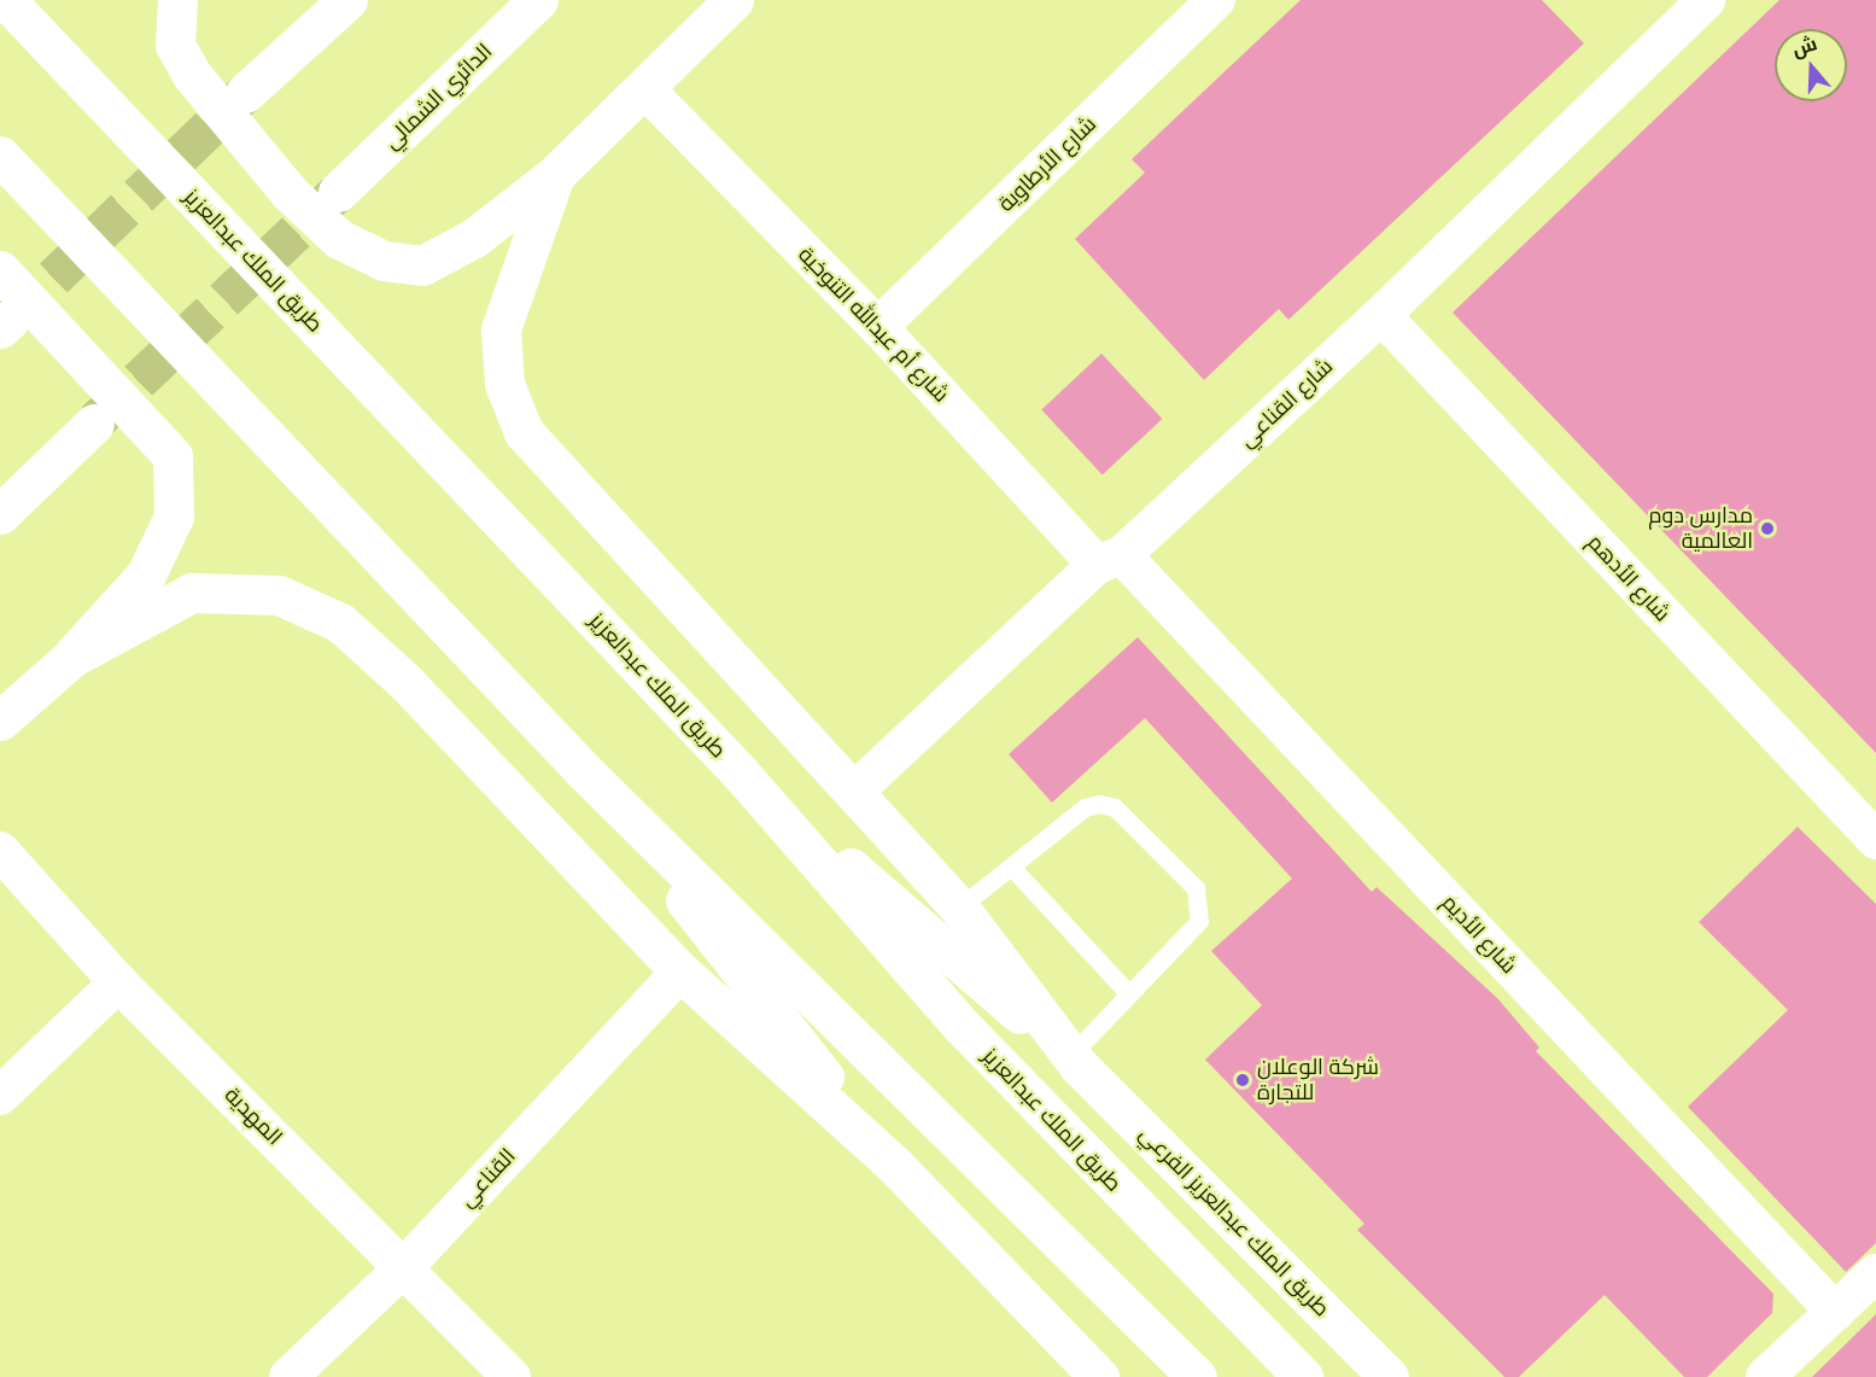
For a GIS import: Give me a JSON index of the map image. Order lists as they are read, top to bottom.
{
  "streets": {
    "main road": ["الدائري الشمالي", "طريق الملك عبدالعزيز", "طريق الملك عبدالعزيز الفرعي"],
    "street": [
      "شارع الأرطاوية",
      "شارع أم عبدالله التنوخية",
      "شارع القناعي",
      "شارع الأدهم",
      "شارع الأديم",
      "المهدية",
      "القناعي"
    ]
  },
  "crossings": [
    ["شارع الأرطاوية", "شارع أم عبدالله التنوخية"],
    ["شارع أم عبدالله التنوخية", "شارع القناعي"],
    ["شارع أم عبدالله التنوخية", "شارع الأديم"],
    ["شارع القناعي", "شارع الأدهم"],
    ["شارع القناعي", "شارع الأديم"],
    ["المهدية", "القناعي"]
  ],
  "places": ["مدارس دوم العالمية", "شركة الوعلان للتجارة"],
  "north": "top"
}
